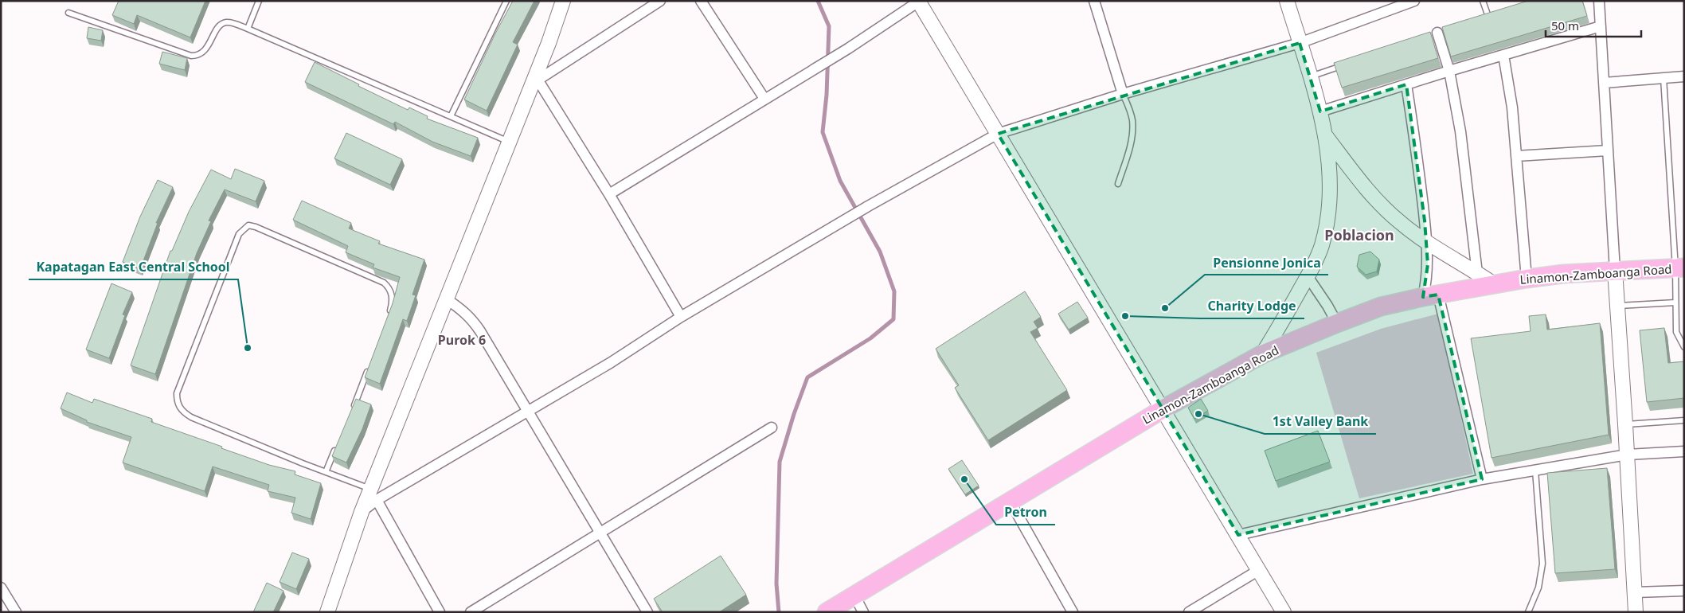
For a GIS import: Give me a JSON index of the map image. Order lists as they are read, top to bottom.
{
  "streets": {
    "highway": ["Linamon-Zamboanga Road"]
  },
  "districts": ["Poblacion", "Purok 6"],
  "places": [
    "Pensionne Jonica",
    "Charity Lodge",
    "Kapatagan East Central School",
    "1st Valley Bank",
    "Petron"
  ],
  "scale_bar": "50 m"
}
